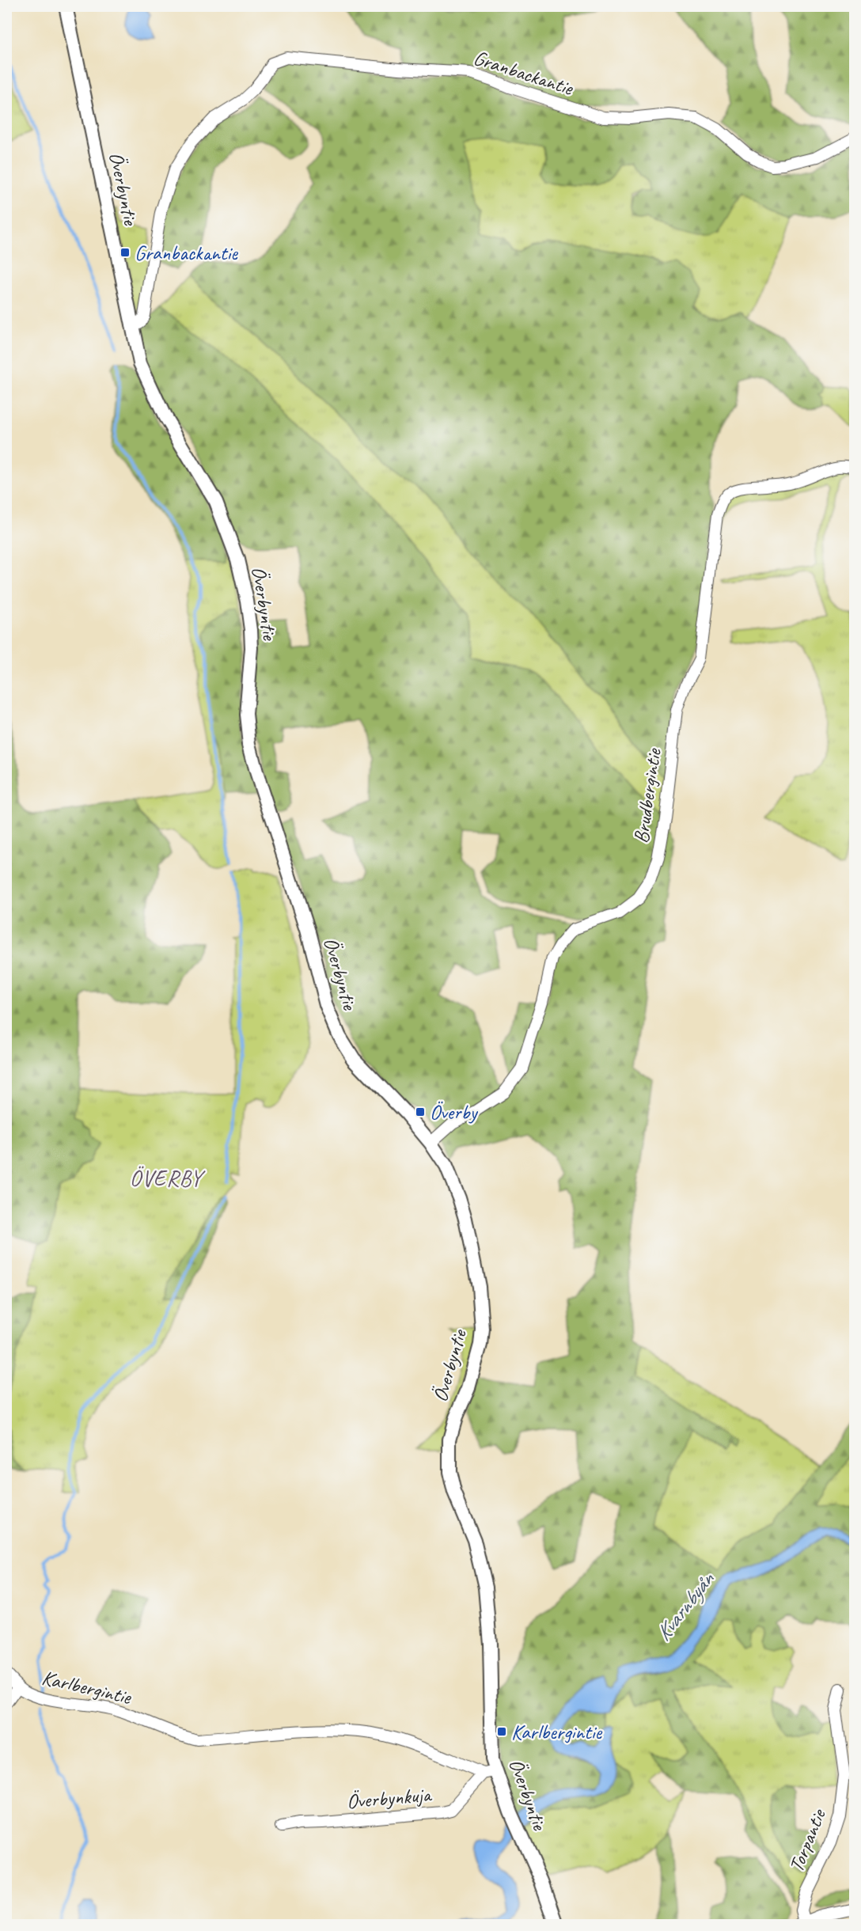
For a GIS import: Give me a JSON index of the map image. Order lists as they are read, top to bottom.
{
  "streets": {
    "street": [
      "Granbackantie",
      "Överbyntie",
      "Brudbergintie",
      "Karlbergintie",
      "Överbynkuja",
      "Torpantie"
    ]
  },
  "crossings": [
    ["Granbackantie", "Överbyntie"],
    ["Överbyntie", "Brudbergintie"],
    ["Överbyntie", "Karlbergintie"],
    ["Överbyntie", "Överbynkuja"],
    ["Karlbergintie", "Överbynkuja"]
  ],
  "districts": ["ÖVERBY"],
  "water": ["Kvarnbyån"],
  "places": {
    "transit": ["Granbackantie", "Överby", "Karlbergintie"]
  }
}
